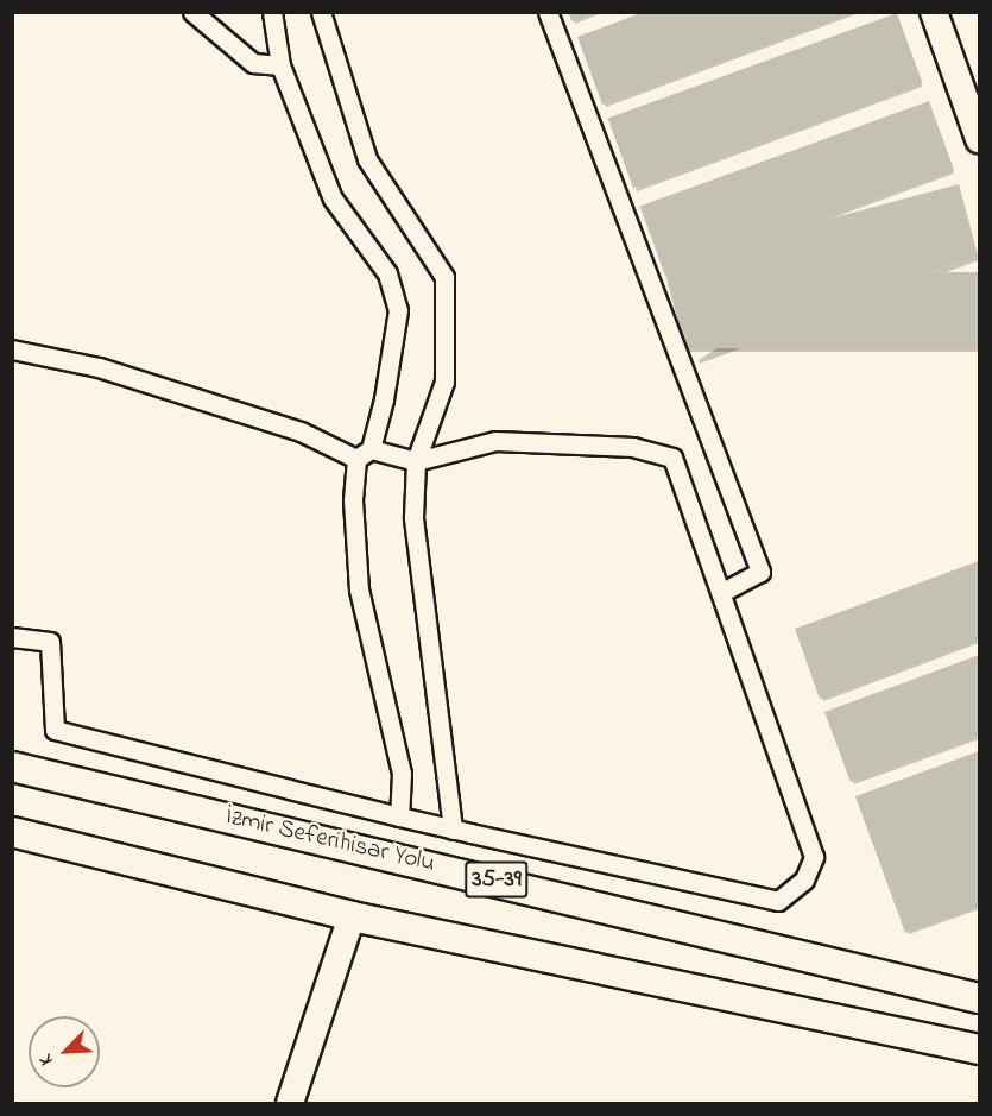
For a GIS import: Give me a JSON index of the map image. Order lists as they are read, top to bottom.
{
  "streets": {
    "main road": ["İzmir Seferihisar Yolu", "35-39"]
  },
  "north": "bottom left"
}
